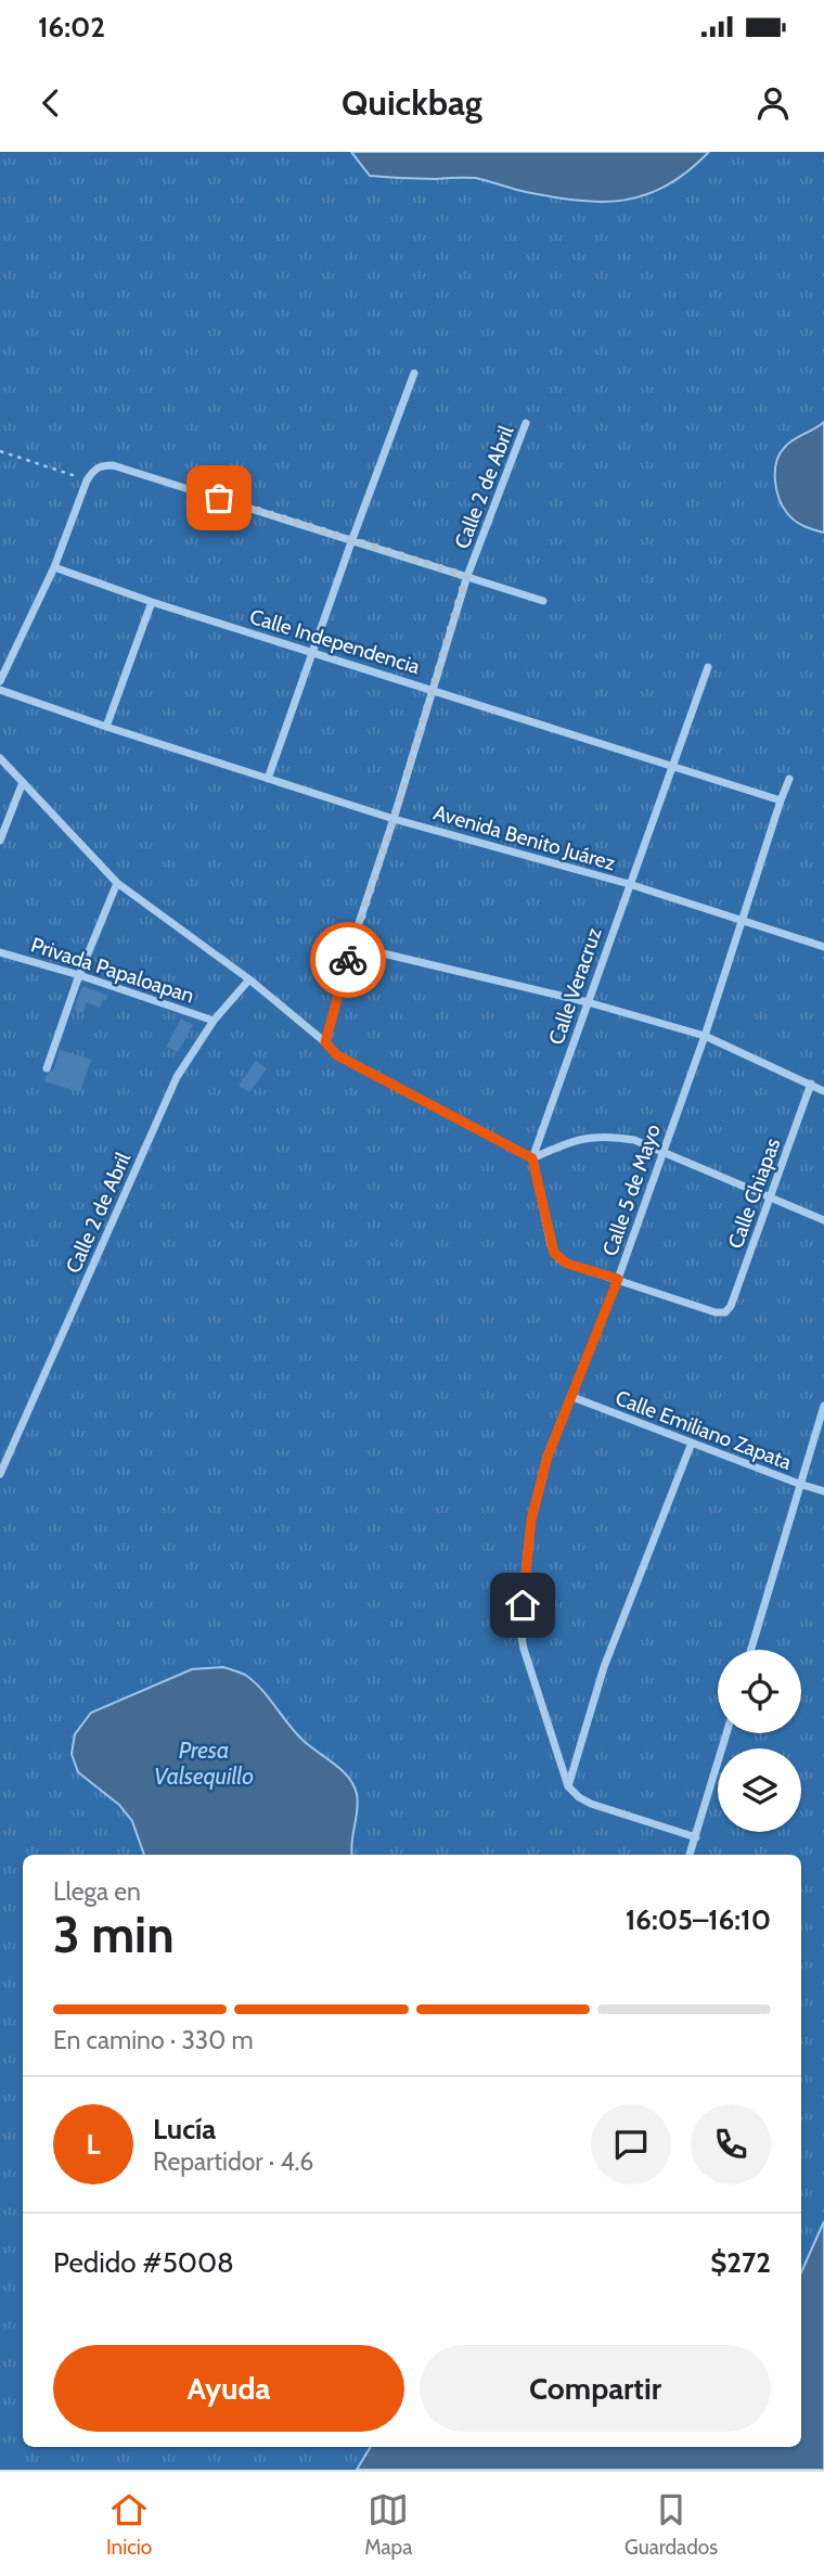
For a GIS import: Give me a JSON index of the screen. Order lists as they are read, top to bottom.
{
  "streets": {
    "street": [
      "Calle 2 de Abril",
      "Calle Independencia",
      "Avenida Benito Juárez",
      "Privada Papaloapan",
      "Calle Veracruz",
      "Calle 5 de Mayo",
      "Calle Chiapas",
      "Calle Emiliano Zapata"
    ]
  },
  "crossings": [
    ["Calle 2 de Abril", "Calle Independencia"],
    ["Calle 2 de Abril", "Avenida Benito Juárez"],
    ["Calle 2 de Abril", "Privada Papaloapan"],
    ["Calle Independencia", "Calle Veracruz"],
    ["Calle Independencia", "Calle 5 de Mayo"],
    ["Avenida Benito Juárez", "Calle Veracruz"],
    ["Avenida Benito Juárez", "Calle 5 de Mayo"],
    ["Calle 5 de Mayo", "Calle Chiapas"],
    ["Calle 5 de Mayo", "Calle Emiliano Zapata"]
  ],
  "water": ["Presa Valsequillo"],
  "page": {
    "status": "16:02",
    "header": "Quickbag",
    "heading": ["3 min", "Llega en", "16:05–16:10"],
    "panel": [
      "Lucía",
      "Repartidor · 4.6",
      "Pedido #5008",
      "$272"
    ],
    "bar": "En camino · 330 m",
    "round": "L",
    "buttons": ["Ayuda", "Compartir"],
    "tabs": ["Inicio", "Mapa", "Guardados"]
  }
}
